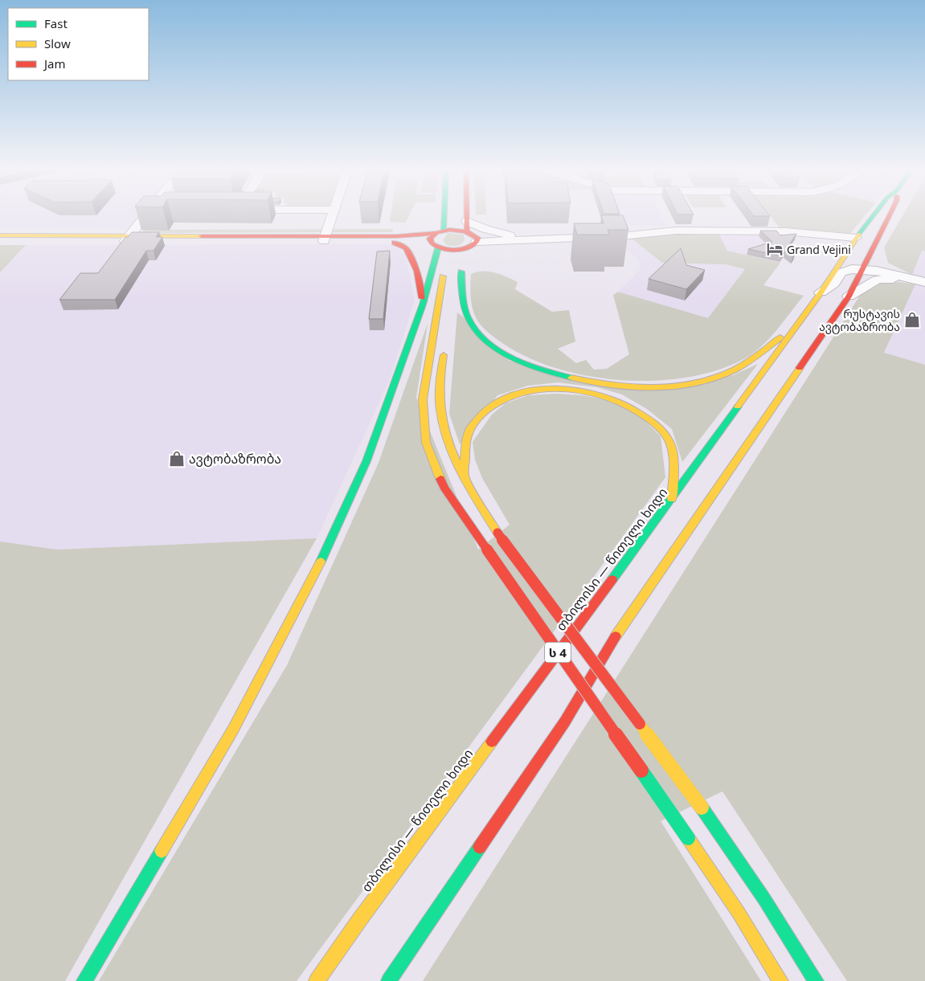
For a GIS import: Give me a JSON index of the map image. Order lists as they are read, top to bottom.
{
  "streets": {
    "main road": ["თბილისი — წითელი ხიდი", "ს 4"]
  },
  "places": {
    "hotel": ["Grand Vejini"],
    "shop": ["რუსტავის ავტობაზრობა", "ავტობაზრობა"]
  },
  "legend": ["Fast", "Slow", "Jam"]
}
